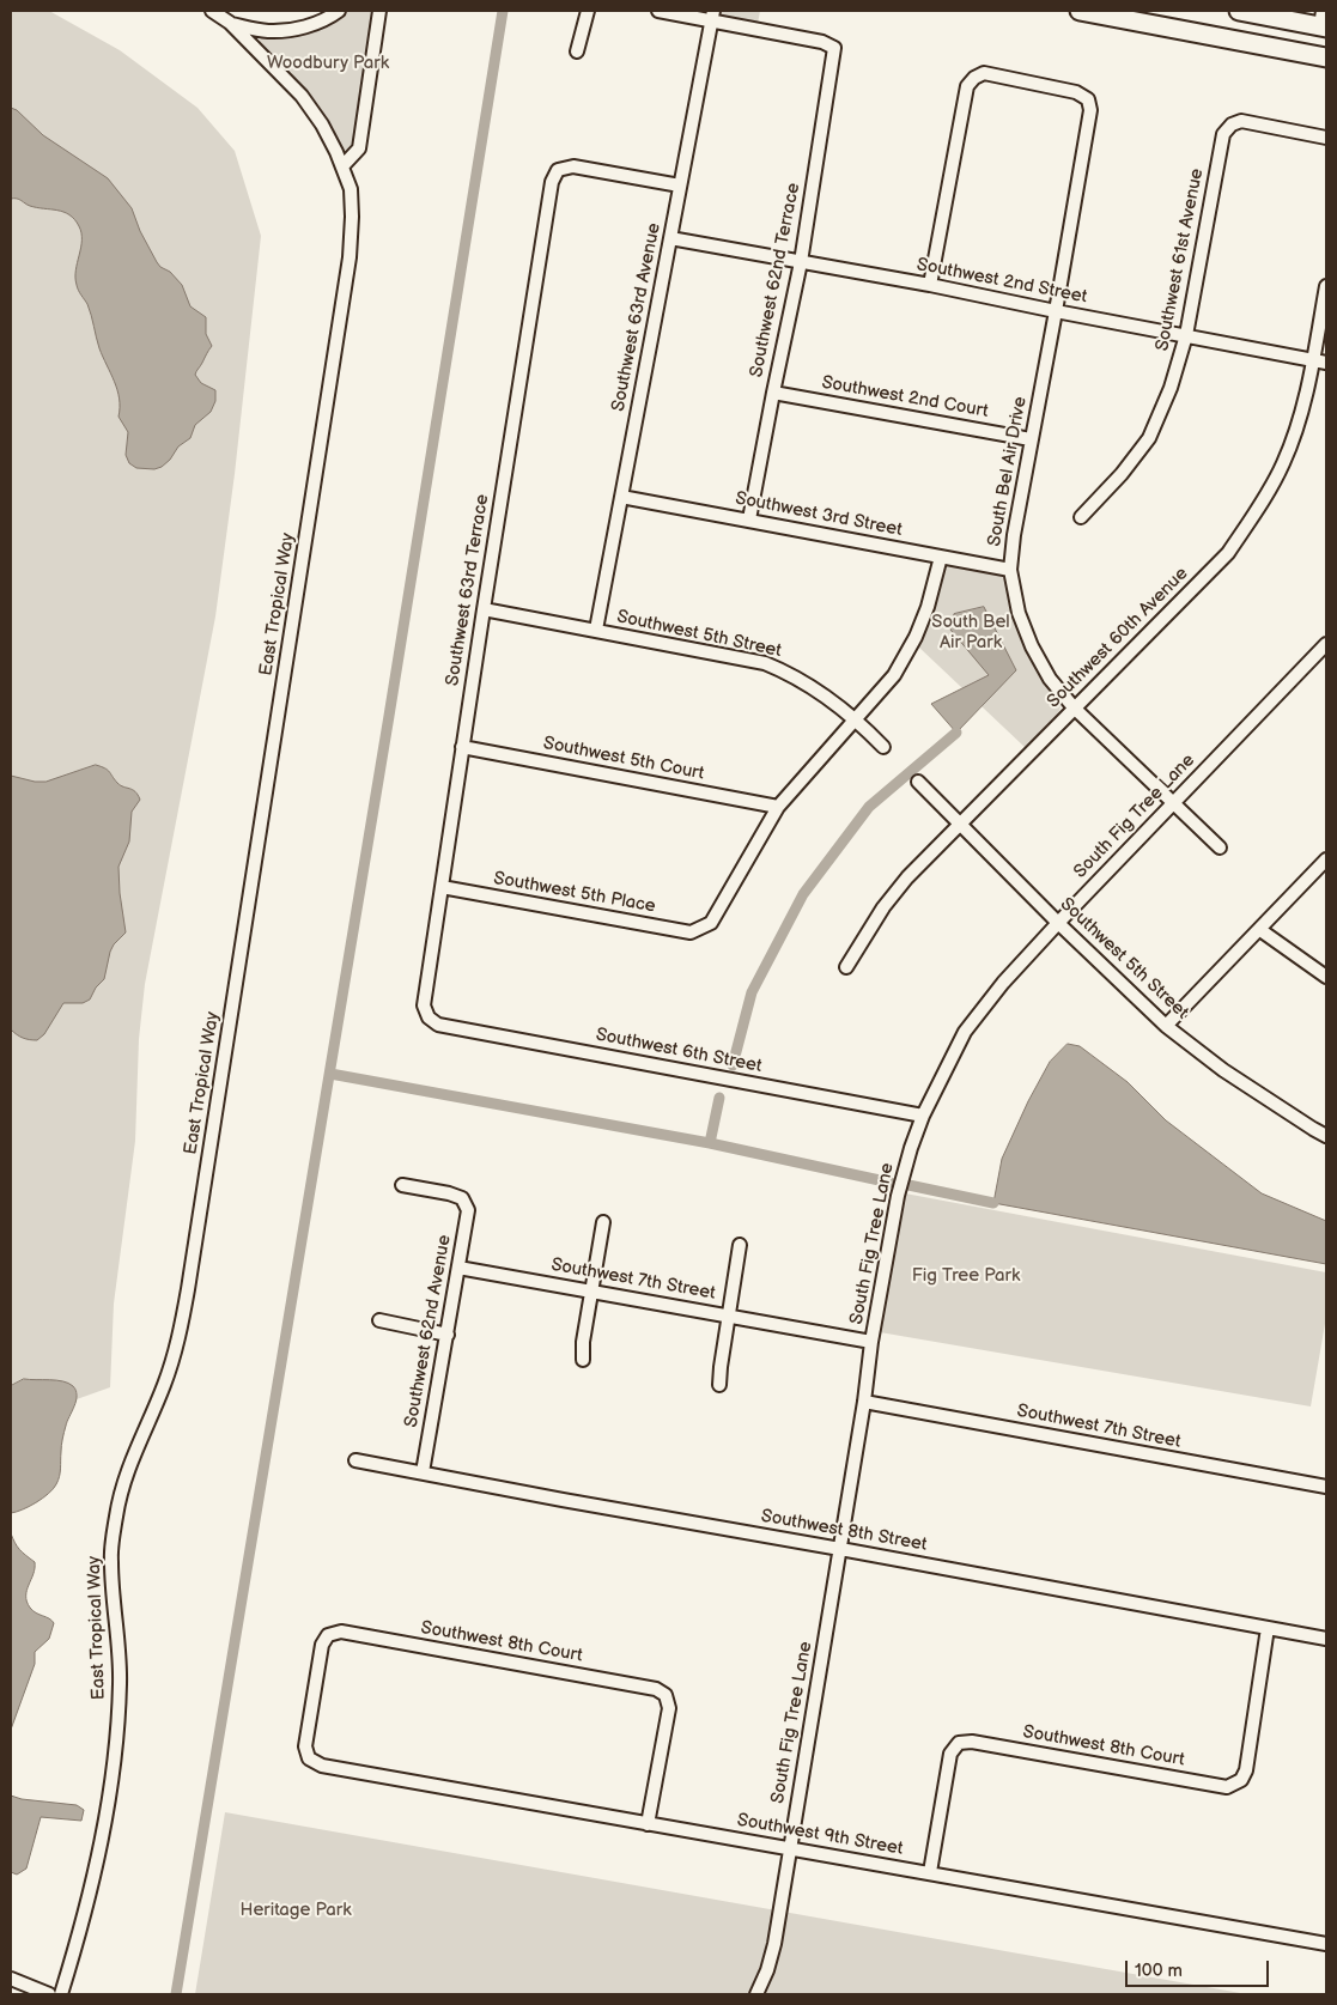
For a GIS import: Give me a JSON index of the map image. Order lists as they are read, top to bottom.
{
  "streets": {
    "street": [
      "Southwest 61st Avenue",
      "Southwest 62nd Terrace",
      "Southwest 2nd Street",
      "Southwest 63rd Avenue",
      "Southwest 2nd Court",
      "South Bel Air Drive",
      "Southwest 3rd Street",
      "Southwest 63rd Terrace",
      "East Tropical Way",
      "Southwest 5th Street",
      "Southwest 60th Avenue",
      "Southwest 5th Court",
      "South Fig Tree Lane",
      "Southwest 5th Place",
      "Southwest 6th Street",
      "Southwest 7th Street",
      "Southwest 62nd Avenue",
      "Southwest 8th Street",
      "Southwest 8th Court",
      "Southwest 9th Street"
    ]
  },
  "crossings": [
    ["Southwest 61st Avenue", "Southwest 2nd Street"],
    ["Southwest 62nd Terrace", "Southwest 2nd Street"],
    ["Southwest 62nd Terrace", "Southwest 63rd Avenue"],
    ["Southwest 62nd Terrace", "Southwest 2nd Court"],
    ["Southwest 62nd Terrace", "Southwest 3rd Street"],
    ["Southwest 2nd Street", "Southwest 63rd Avenue"],
    ["Southwest 2nd Street", "South Bel Air Drive"],
    ["Southwest 2nd Street", "Southwest 60th Avenue"],
    ["Southwest 63rd Avenue", "Southwest 3rd Street"],
    ["Southwest 63rd Avenue", "Southwest 63rd Terrace"],
    ["Southwest 63rd Avenue", "Southwest 5th Street"],
    ["Southwest 2nd Court", "South Bel Air Drive"],
    ["South Bel Air Drive", "Southwest 3rd Street"],
    ["South Bel Air Drive", "Southwest 60th Avenue"],
    ["South Bel Air Drive", "South Fig Tree Lane"],
    ["Southwest 63rd Terrace", "Southwest 5th Street"],
    ["Southwest 63rd Terrace", "Southwest 5th Court"],
    ["Southwest 63rd Terrace", "Southwest 5th Place"],
    ["Southwest 63rd Terrace", "Southwest 6th Street"],
    ["Southwest 5th Street", "Southwest 60th Avenue"],
    ["Southwest 5th Street", "South Fig Tree Lane"],
    ["Southwest 5th Court", "Southwest 5th Place"],
    ["South Fig Tree Lane", "Southwest 6th Street"],
    ["South Fig Tree Lane", "Southwest 7th Street"],
    ["South Fig Tree Lane", "Southwest 8th Street"],
    ["South Fig Tree Lane", "Southwest 9th Street"],
    ["Southwest 7th Street", "Southwest 62nd Avenue"],
    ["Southwest 62nd Avenue", "Southwest 8th Street"],
    ["Southwest 8th Street", "Southwest 8th Court"],
    ["Southwest 8th Court", "Southwest 9th Street"]
  ],
  "parks": [
    "Woodbury Park",
    "South Bel Air Park",
    "Fig Tree Park",
    "Heritage Park"
  ],
  "scale_bar": "100 m"
}
